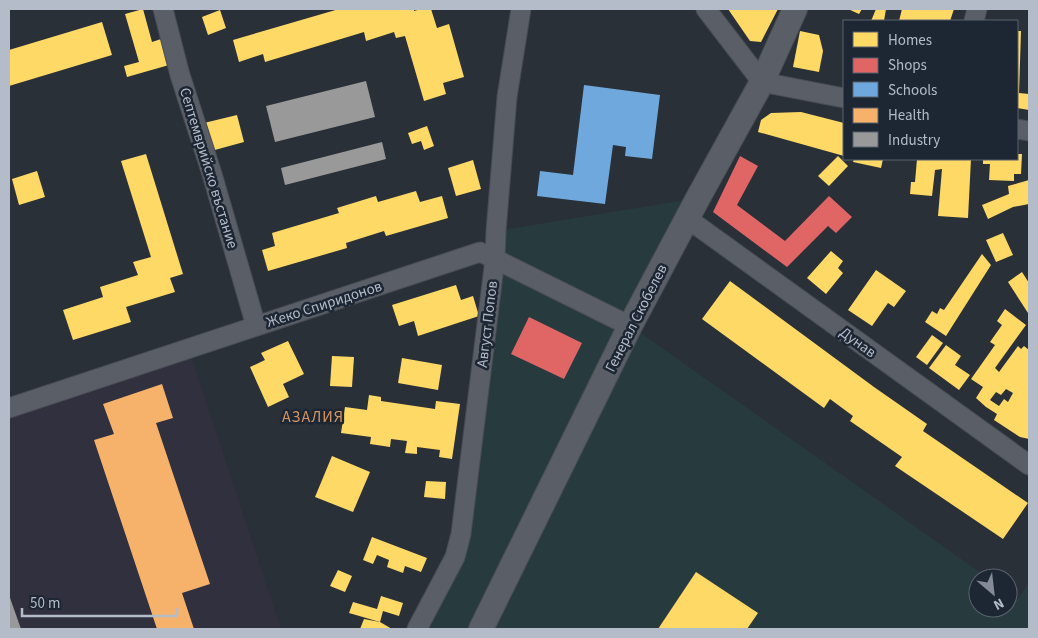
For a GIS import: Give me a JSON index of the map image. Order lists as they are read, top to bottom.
{
  "streets": {
    "street": [
      "Септемврийско въстание",
      "Жеко Спиридонов",
      "Генерал Скобелев",
      "Август Попов",
      "Дунав"
    ]
  },
  "crossings": [
    ["Септемврийско въстание", "Жеко Спиридонов"],
    ["Жеко Спиридонов", "Генерал Скобелев"],
    ["Жеко Спиридонов", "Август Попов"],
    ["Генерал Скобелев", "Дунав"]
  ],
  "districts": ["АЗАЛИЯ"],
  "legend": [
    "Homes",
    "Shops",
    "Schools",
    "Health",
    "Industry"
  ],
  "scale_bar": "50 m",
  "north": "bottom right"
}
